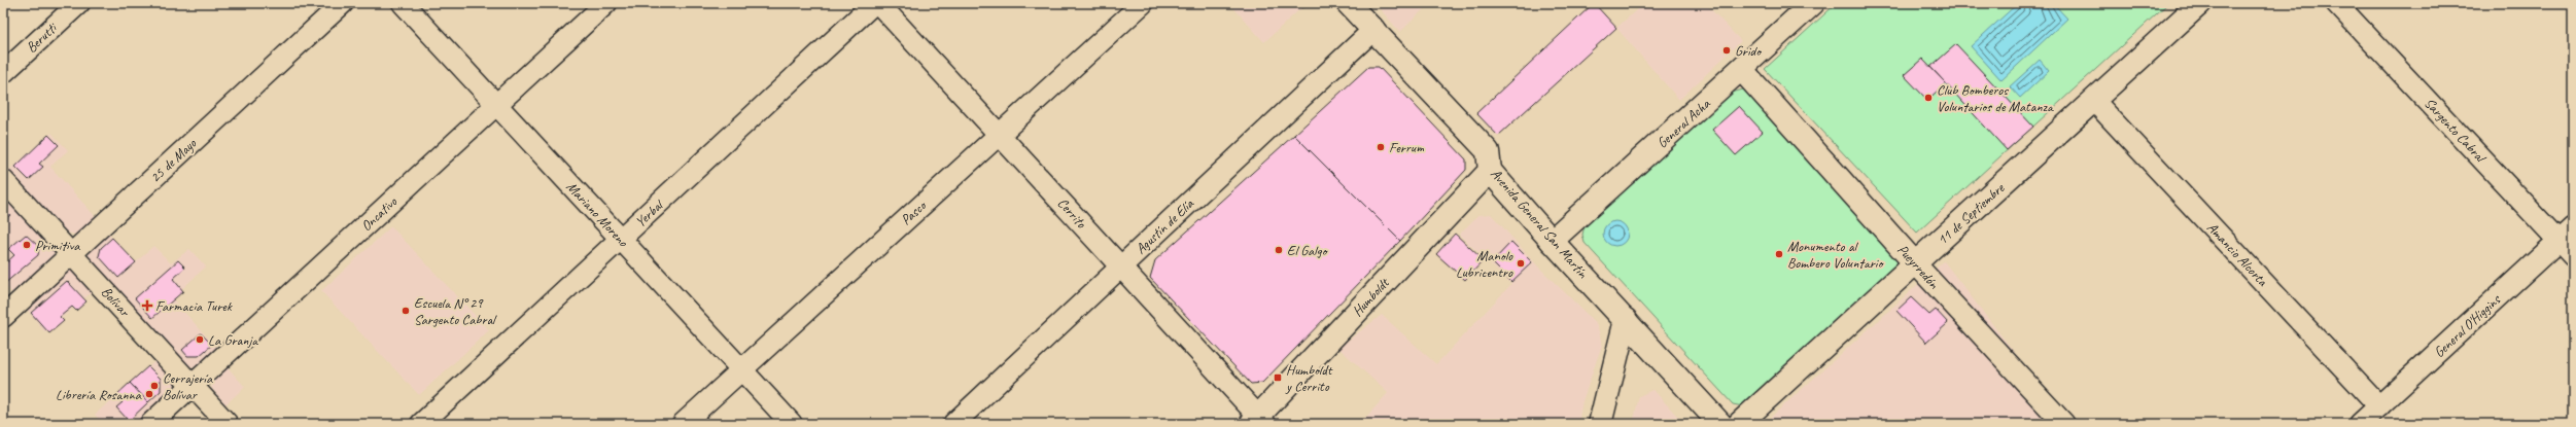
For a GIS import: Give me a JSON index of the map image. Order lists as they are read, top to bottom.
{
  "streets": {
    "street": [
      "Berutti",
      "General Acha",
      "Sargento Cabral",
      "25 de Mayo",
      "Pasco",
      "Cerrito",
      "Oncativo",
      "Mariano Moreno",
      "Yerbal",
      "11 de Septiembre",
      "Avenida General San Martín",
      "Agustín de Elía",
      "Amancio Alcorta",
      "Pueyrredón",
      "Humboldt",
      "Bolívar",
      "General O'Higgins"
    ]
  },
  "crossings": [
    ["General Acha", "Avenida General San Martín"],
    ["General Acha", "Pueyrredón"],
    ["Sargento Cabral", "General O'Higgins"],
    ["25 de Mayo", "Bolívar"],
    ["Pasco", "Cerrito"],
    ["Pasco", "Mariano Moreno"],
    ["Cerrito", "Agustín de Elía"],
    ["Cerrito", "Humboldt"],
    ["Oncativo", "Mariano Moreno"],
    ["Oncativo", "Bolívar"],
    ["Mariano Moreno", "Yerbal"],
    ["11 de Septiembre", "Amancio Alcorta"],
    ["11 de Septiembre", "Pueyrredón"],
    ["Avenida General San Martín", "Agustín de Elía"],
    ["Avenida General San Martín", "Humboldt"],
    ["Amancio Alcorta", "General O'Higgins"]
  ],
  "places": {
    "other": [
      "Grido",
      "Club Bomberos Voluntarios de Matanza",
      "Ferrum",
      "Primitiva",
      "El Galgo",
      "Monumento al Bombero Voluntario",
      "Manolo Lubricentro",
      "Escuela N° 29 Sargento Cabral",
      "La Granja",
      "Cerrajería Bolívar",
      "Librería Rosanna"
    ],
    "health": ["Farmacia Turek"],
    "transit": ["Humboldt y Cerrito"]
  }
}
